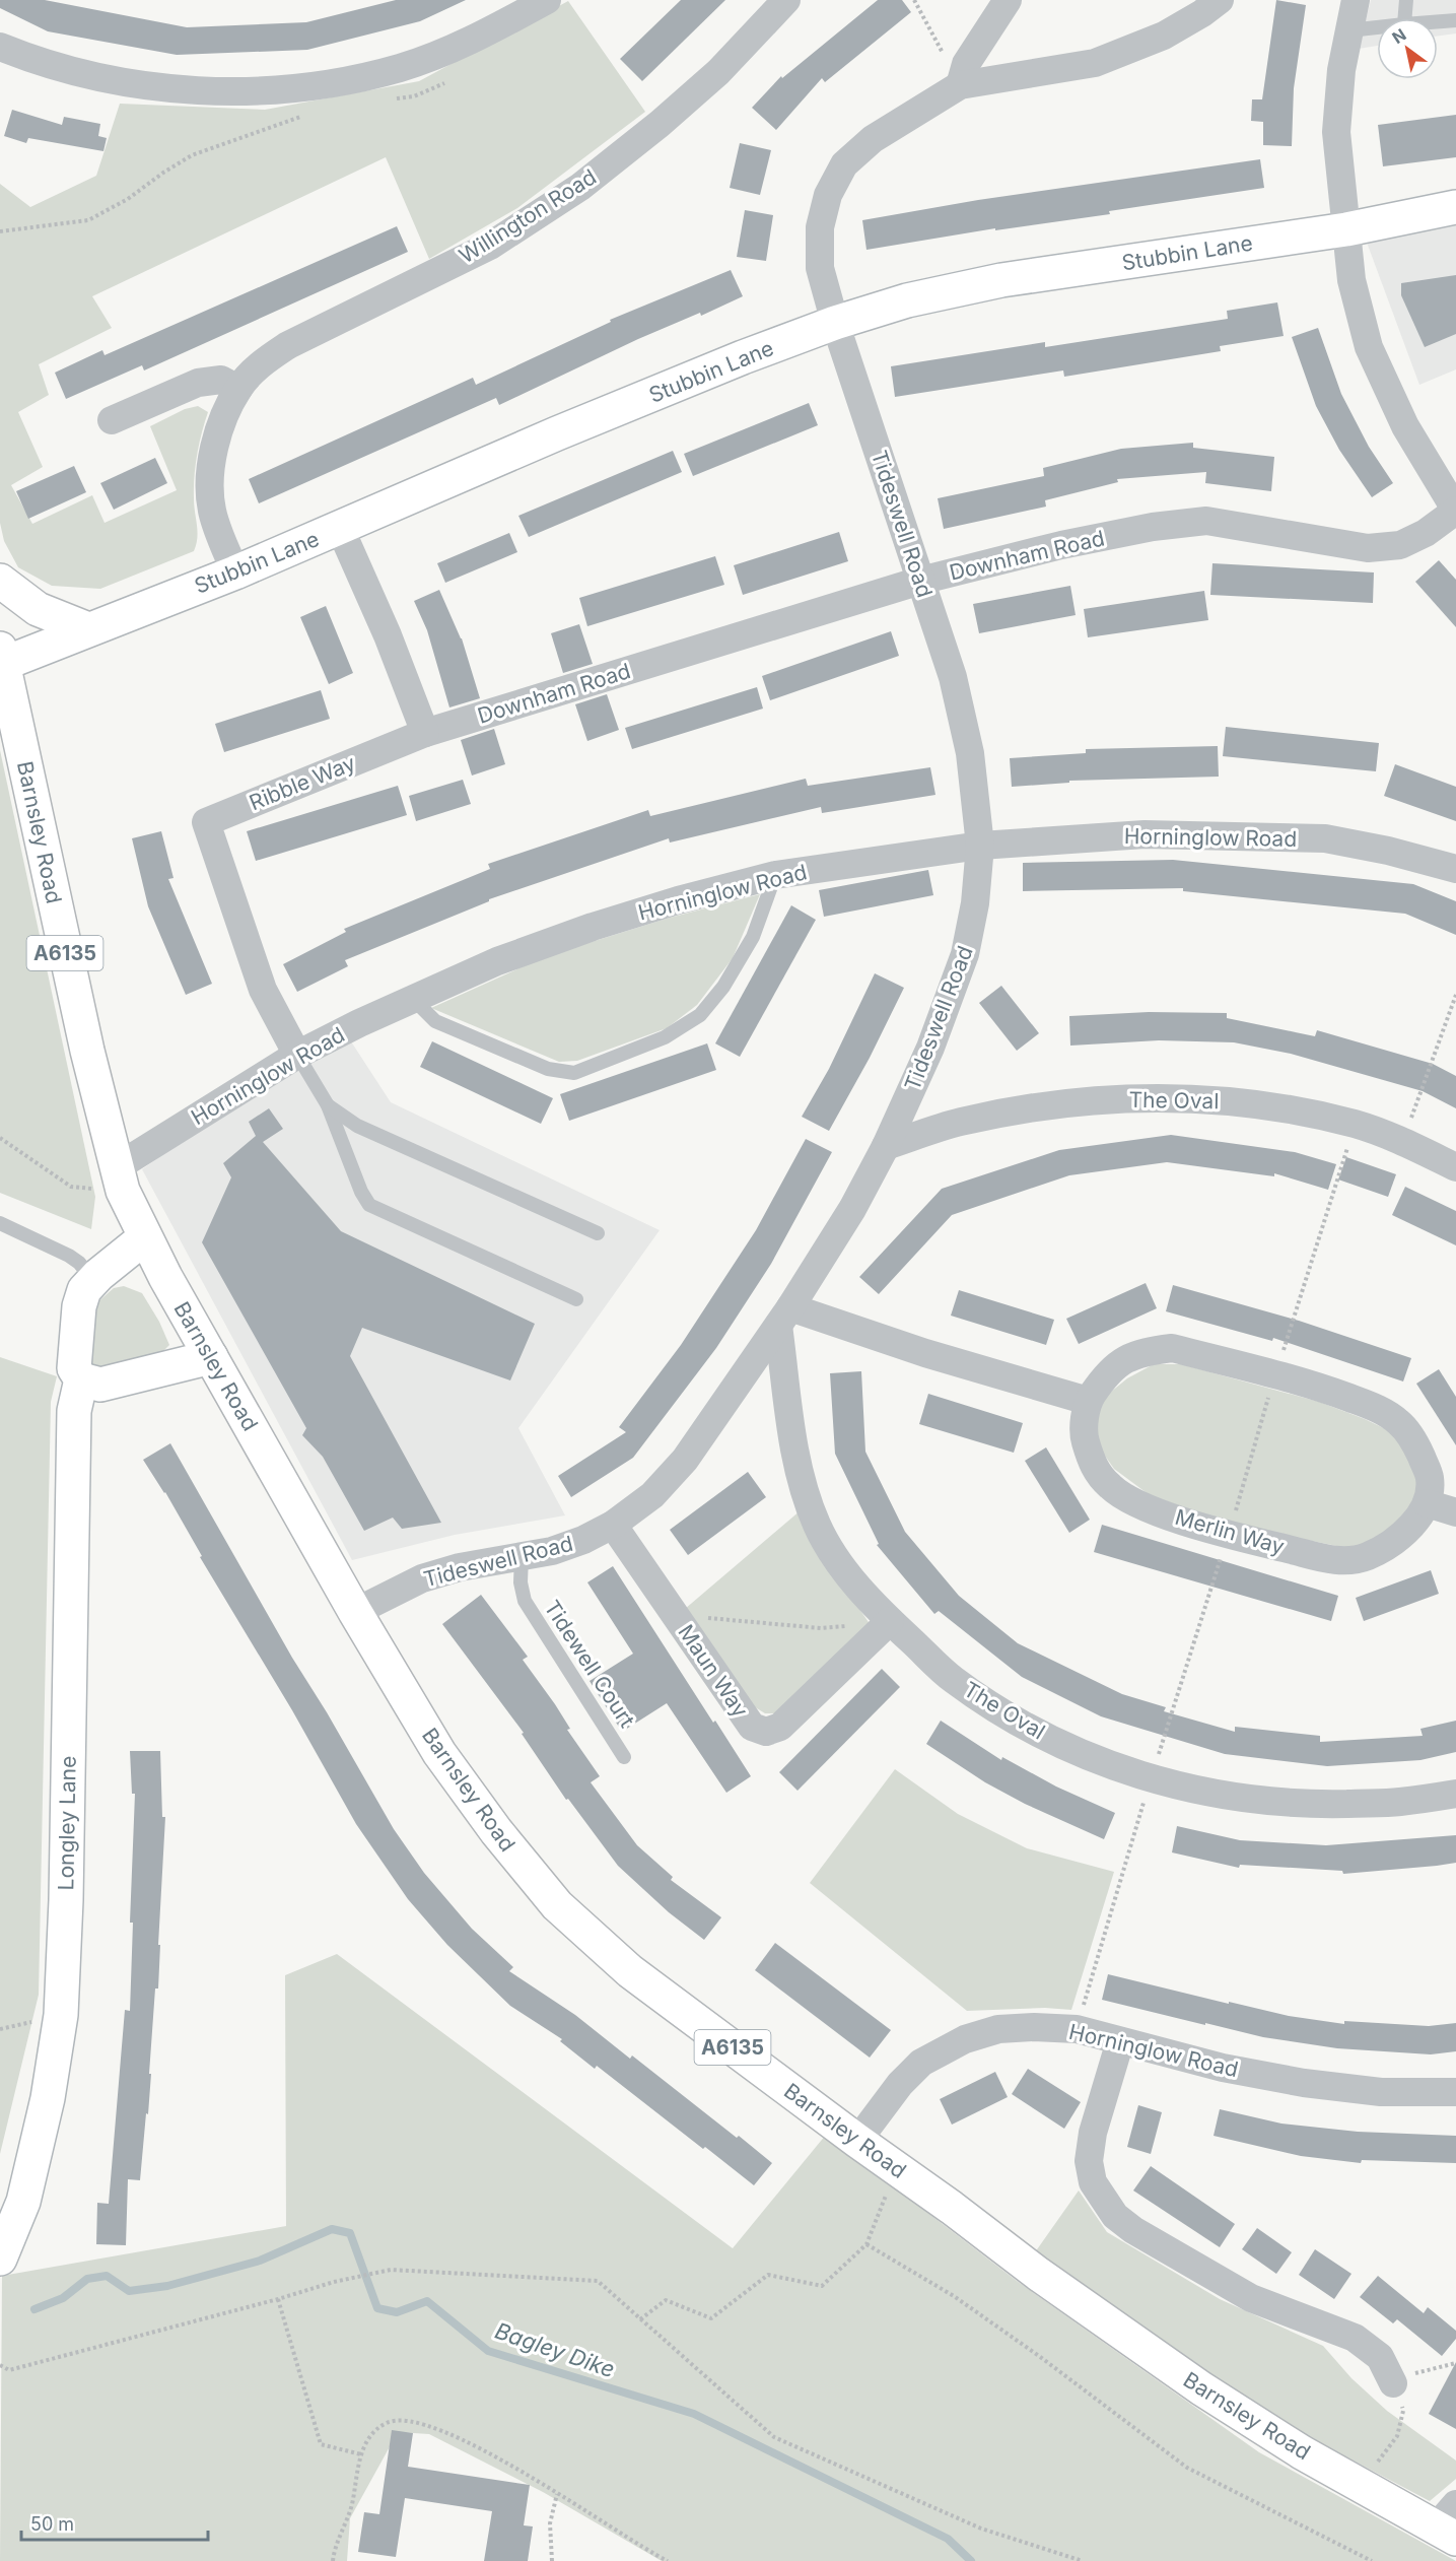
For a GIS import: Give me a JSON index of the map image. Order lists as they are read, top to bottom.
{
  "streets": {
    "main road": [
      "Stubbin Lane",
      "Barnsley Road",
      "A6135",
      "Longley Lane"
    ],
    "street": [
      "Willington Road",
      "Tideswell Road",
      "Downham Road",
      "Ribble Way",
      "Horninglow Road",
      "The Oval",
      "Merlin Way",
      "Maun Way"
    ],
    "lane": ["Tidewell Court"]
  },
  "crossings": [
    ["Willington Road", "Stubbin Lane"],
    ["Stubbin Lane", "Tideswell Road"],
    ["Stubbin Lane", "Barnsley Road"],
    ["Tideswell Road", "Downham Road"],
    ["Tideswell Road", "Barnsley Road"],
    ["Tideswell Road", "Horninglow Road"],
    ["Tideswell Road", "The Oval"],
    ["Tideswell Road", "Tidewell Court"],
    ["Tideswell Road", "Maun Way"],
    ["Downham Road", "Ribble Way"],
    ["Ribble Way", "Horninglow Road"],
    ["Barnsley Road", "Horninglow Road"],
    ["Barnsley Road", "Longley Lane"],
    ["The Oval", "Maun Way"]
  ],
  "water": ["Bagley Dike"],
  "scale_bar": "50 m",
  "north": "top left"
}
